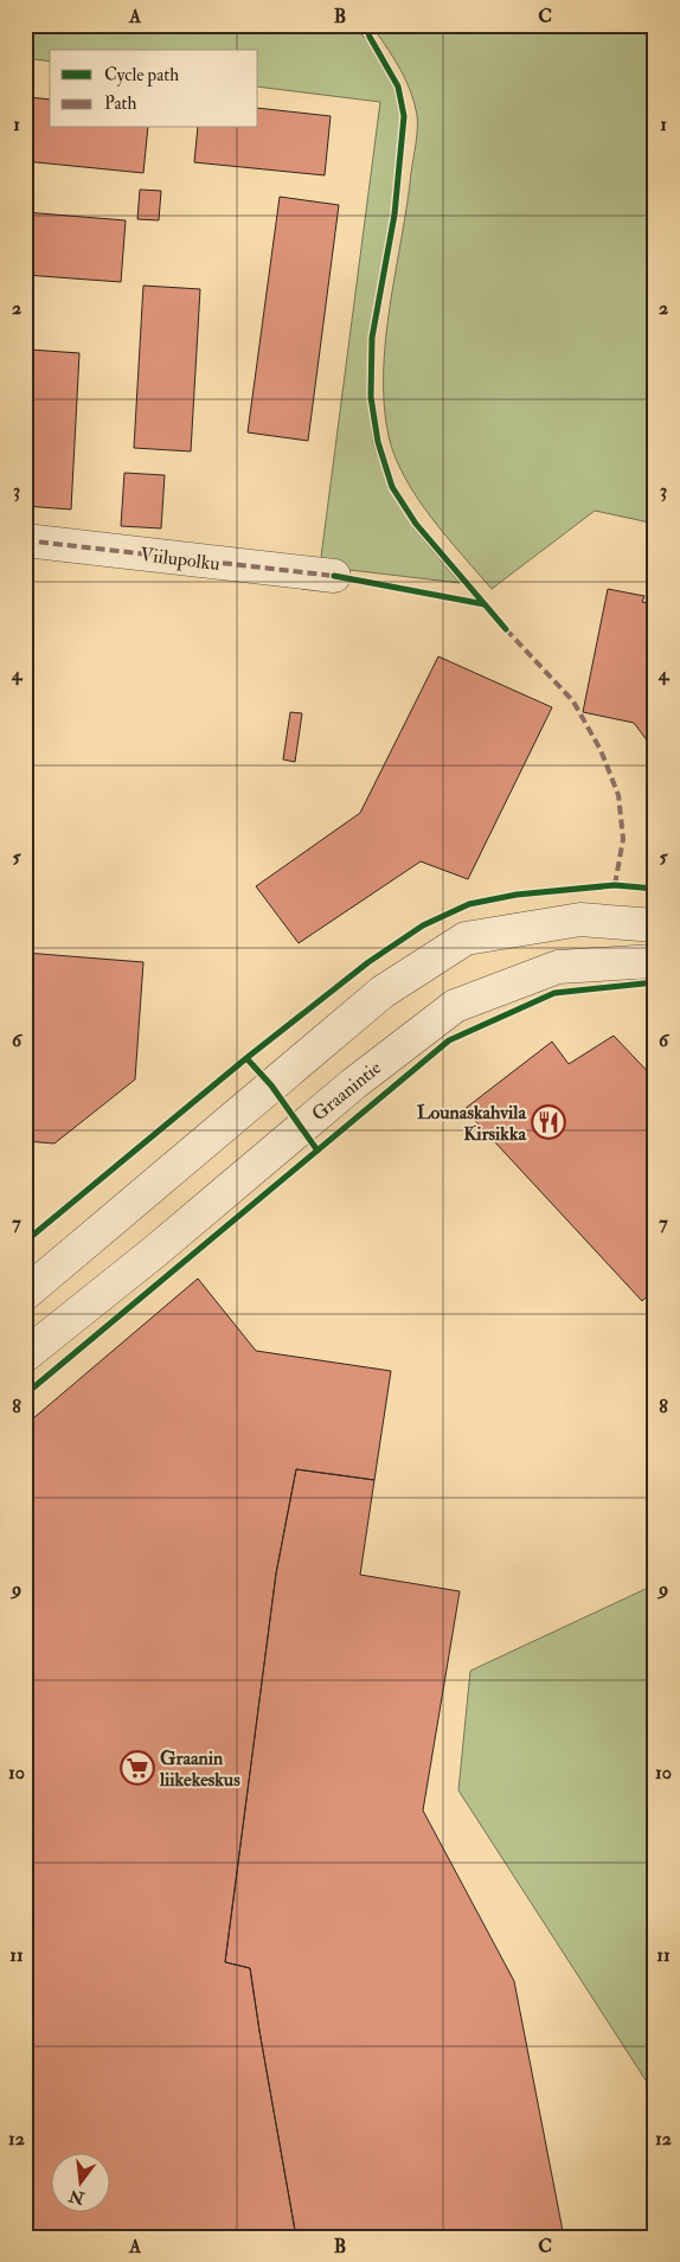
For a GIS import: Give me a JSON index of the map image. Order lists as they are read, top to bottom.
{
  "streets": {
    "street": ["Viilupolku", "Graanintie"]
  },
  "places": {
    "restaurant": ["Lounaskahvila Kirsikka"],
    "supermarket": ["Graanin liikekeskus"]
  },
  "legend": ["Cycle path", "Path"],
  "north": "bottom",
  "grid": {
    "columns": ["A", "B", "C"],
    "rows": [
      "1",
      "2",
      "3",
      "4",
      "5",
      "6",
      "7",
      "8",
      "9",
      "10",
      "11",
      "12"
    ]
  }
}
